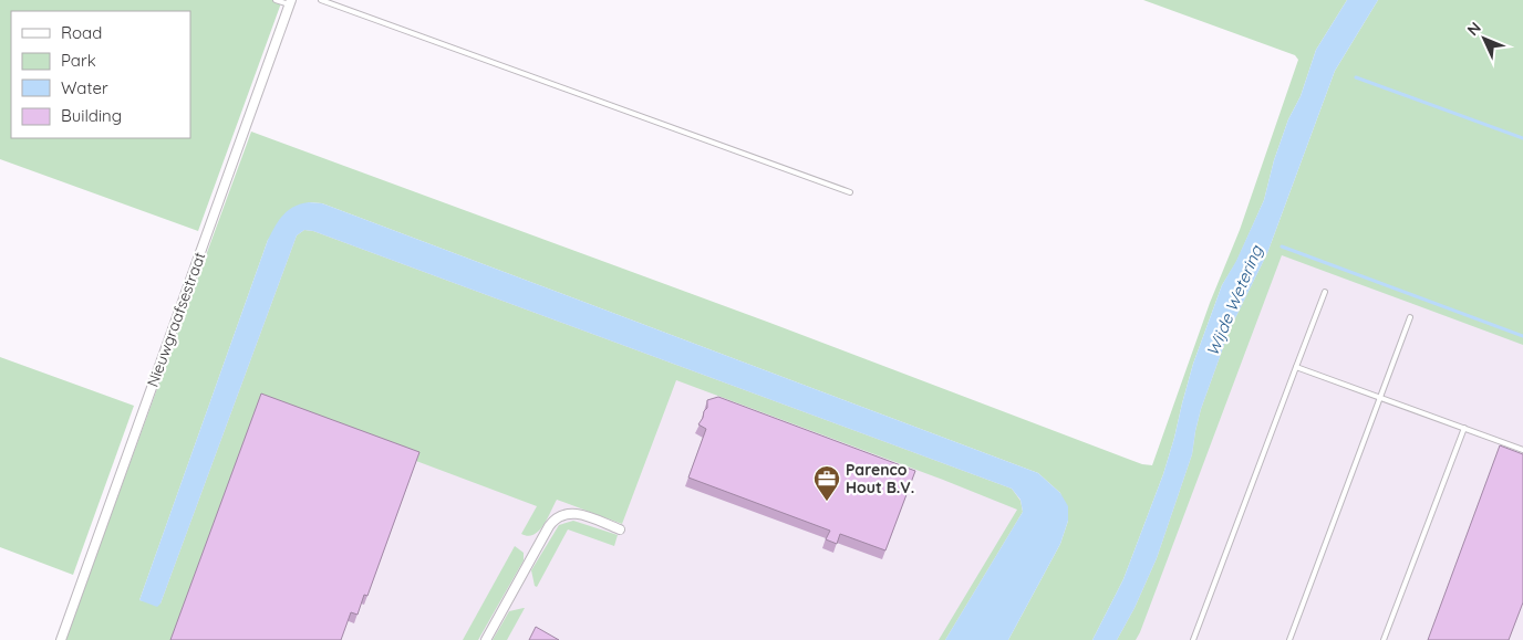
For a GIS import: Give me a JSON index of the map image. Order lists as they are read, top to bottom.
{
  "streets": {
    "street": ["Nieuwgraafsestraat"]
  },
  "water": ["Wijde Wetering"],
  "places": {
    "office": ["Parenco Hout B.V."]
  },
  "legend": [
    "Road",
    "Park",
    "Water",
    "Building"
  ],
  "north": "top left"
}
